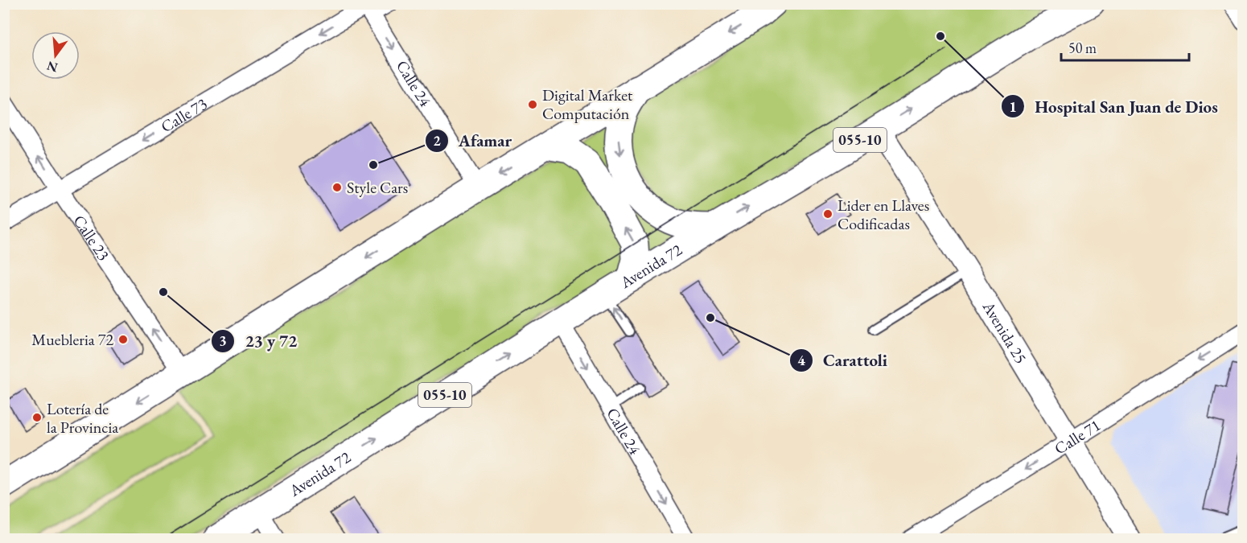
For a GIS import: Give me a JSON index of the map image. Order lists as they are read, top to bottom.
{
  "streets": {
    "highway": ["055-10", "Avenida 72"],
    "street": [
      "Calle 24",
      "Calle 73",
      "Calle 23",
      "Avenida 25",
      "Calle 71"
    ]
  },
  "crossings": [
    ["Calle 24", "Calle 73"],
    ["Calle 24", "Avenida 72"],
    ["Calle 73", "Calle 23"],
    ["Avenida 72", "Avenida 25"],
    ["Avenida 25", "Calle 71"]
  ],
  "one_way": [
    "Calle 24",
    "Calle 73",
    "Calle 23",
    "Calle 71"
  ],
  "places": [
    "Hospital San Juan de Dios",
    "Digital Market Computación",
    "Afamar",
    "Style Cars",
    "Lider en Llaves Codificadas",
    "23 y 72",
    "Carattoli",
    "Muebleria 72",
    "Lotería de la Provincia"
  ],
  "scale_bar": "50 m",
  "north": "bottom"
}
